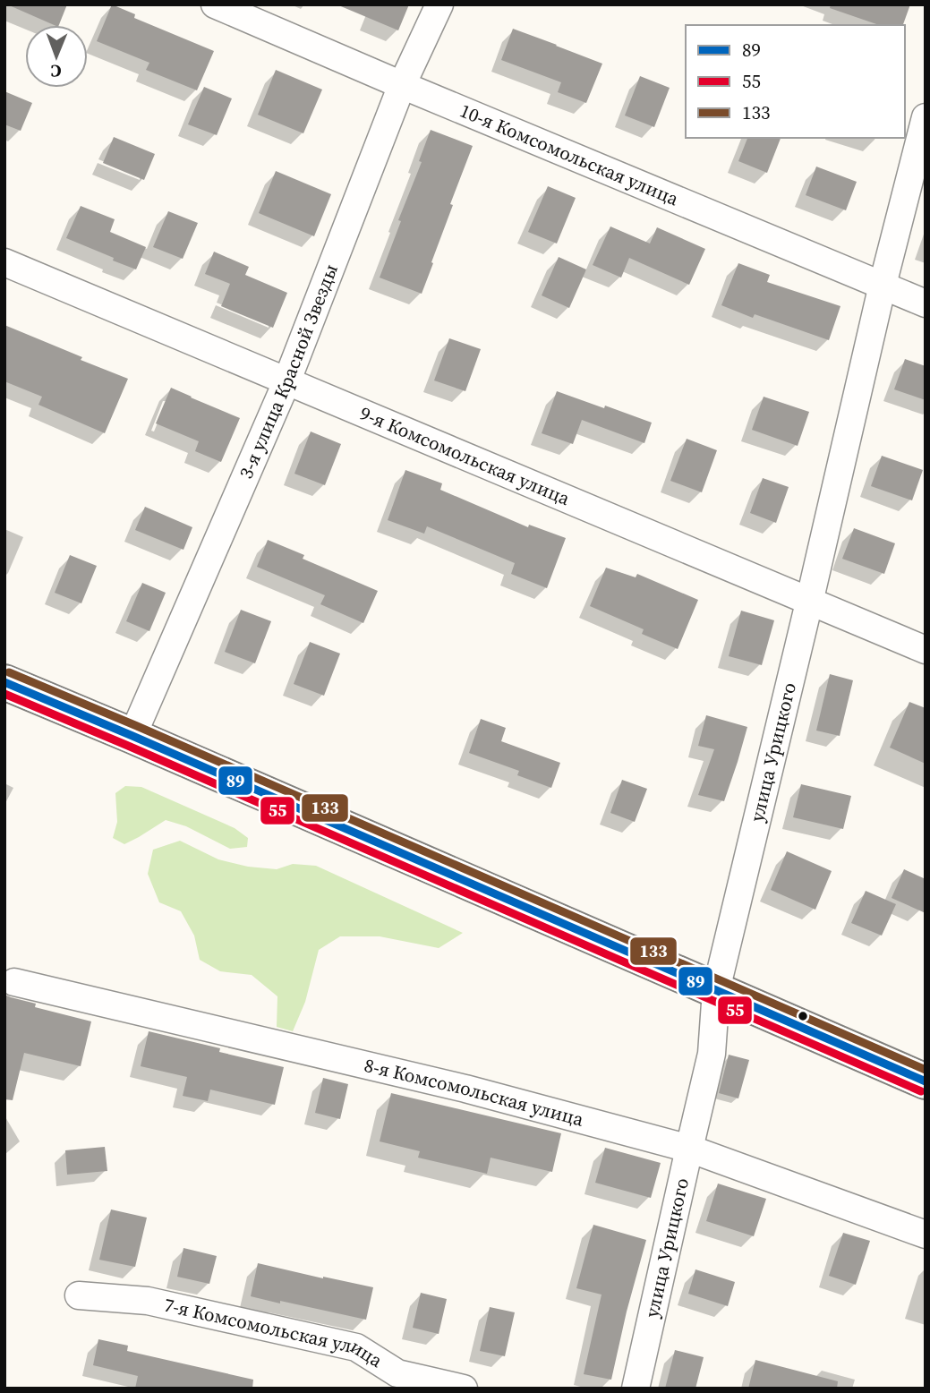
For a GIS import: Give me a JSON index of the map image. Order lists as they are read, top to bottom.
{
  "streets": {
    "street": [
      "10-я Комсомольская улица",
      "3-я улица Красной Звезды",
      "9-я Комсомольская улица",
      "улица Урицкого",
      "8-я Комсомольская улица",
      "7-я Комсомольская улица"
    ]
  },
  "crossings": [
    ["10-я Комсомольская улица", "3-я улица Красной Звезды"],
    ["10-я Комсомольская улица", "улица Урицкого"],
    ["3-я улица Красной Звезды", "9-я Комсомольская улица"],
    ["9-я Комсомольская улица", "улица Урицкого"],
    ["улица Урицкого", "8-я Комсомольская улица"]
  ],
  "lines": ["transit line 133", "transit line 89", "transit line 55"],
  "legend": ["89", "55", "133"],
  "north": "bottom"
}
